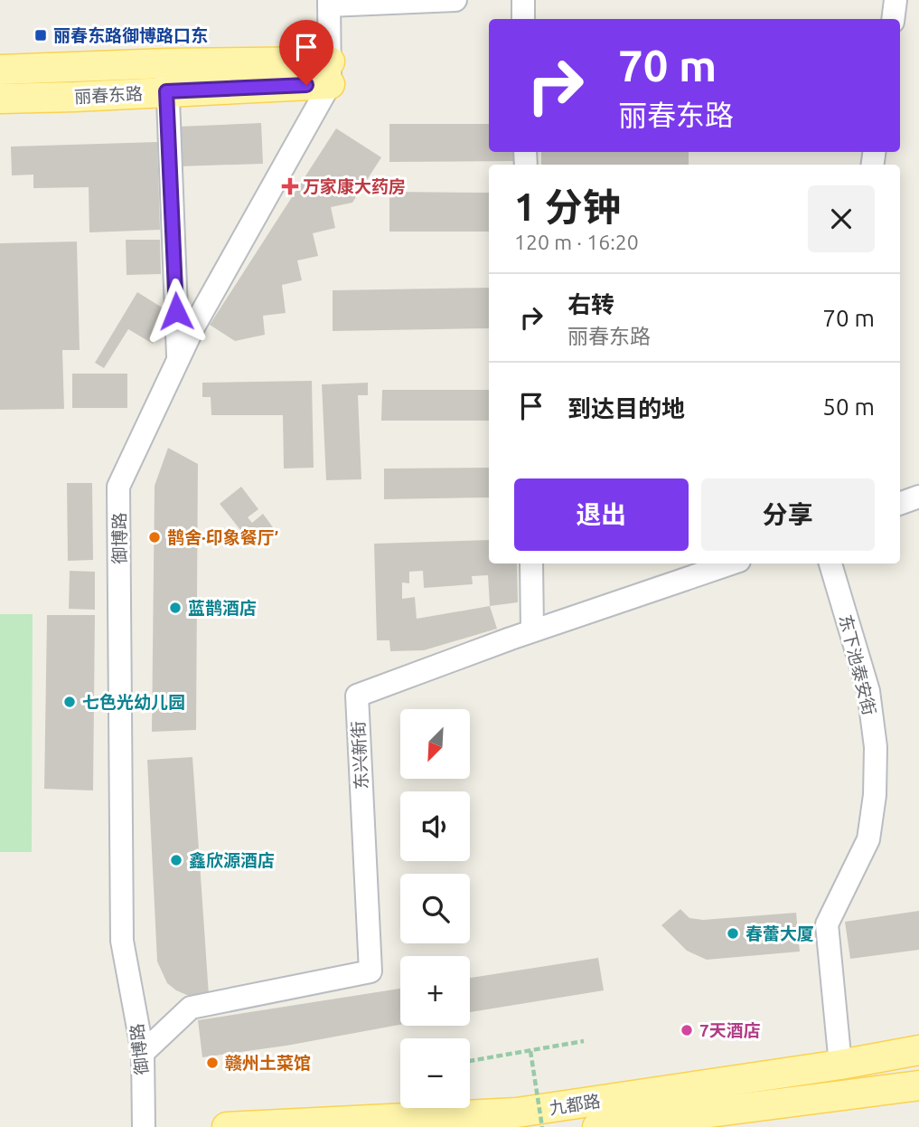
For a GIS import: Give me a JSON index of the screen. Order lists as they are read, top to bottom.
{
  "streets": {
    "main road": ["丽春东路", "九都路"],
    "street": ["御博路", "东下池泰安街", "东兴新街"]
  },
  "crossings": [
    ["丽春东路", "御博路"],
    ["御博路", "东兴新街"],
    ["东下池泰安街", "九都路"]
  ],
  "places": {
    "transit": ["丽春东路御博路口东"],
    "health": ["万家康大药房"],
    "other": [
      "鹊舍·印象餐厅’",
      "蓝鹊酒店",
      "七色光幼儿园",
      "鑫欣源酒店",
      "春蕾大厦",
      "7天酒店",
      "赣州土菜馆"
    ]
  },
  "north": "bottom left",
  "page": {
    "turn": ["70 m", "丽春东路"],
    "heading": ["1 分钟", "120 m · 16:20"],
    "list": [
      {
        "name": "右转",
        "note": "丽春东路",
        "value": "70 m"
      },
      {
        "name": "到达目的地",
        "value": "50 m"
      }
    ],
    "buttons": ["退出", "分享"],
    "map_buttons": ["+", "−"]
  }
}
